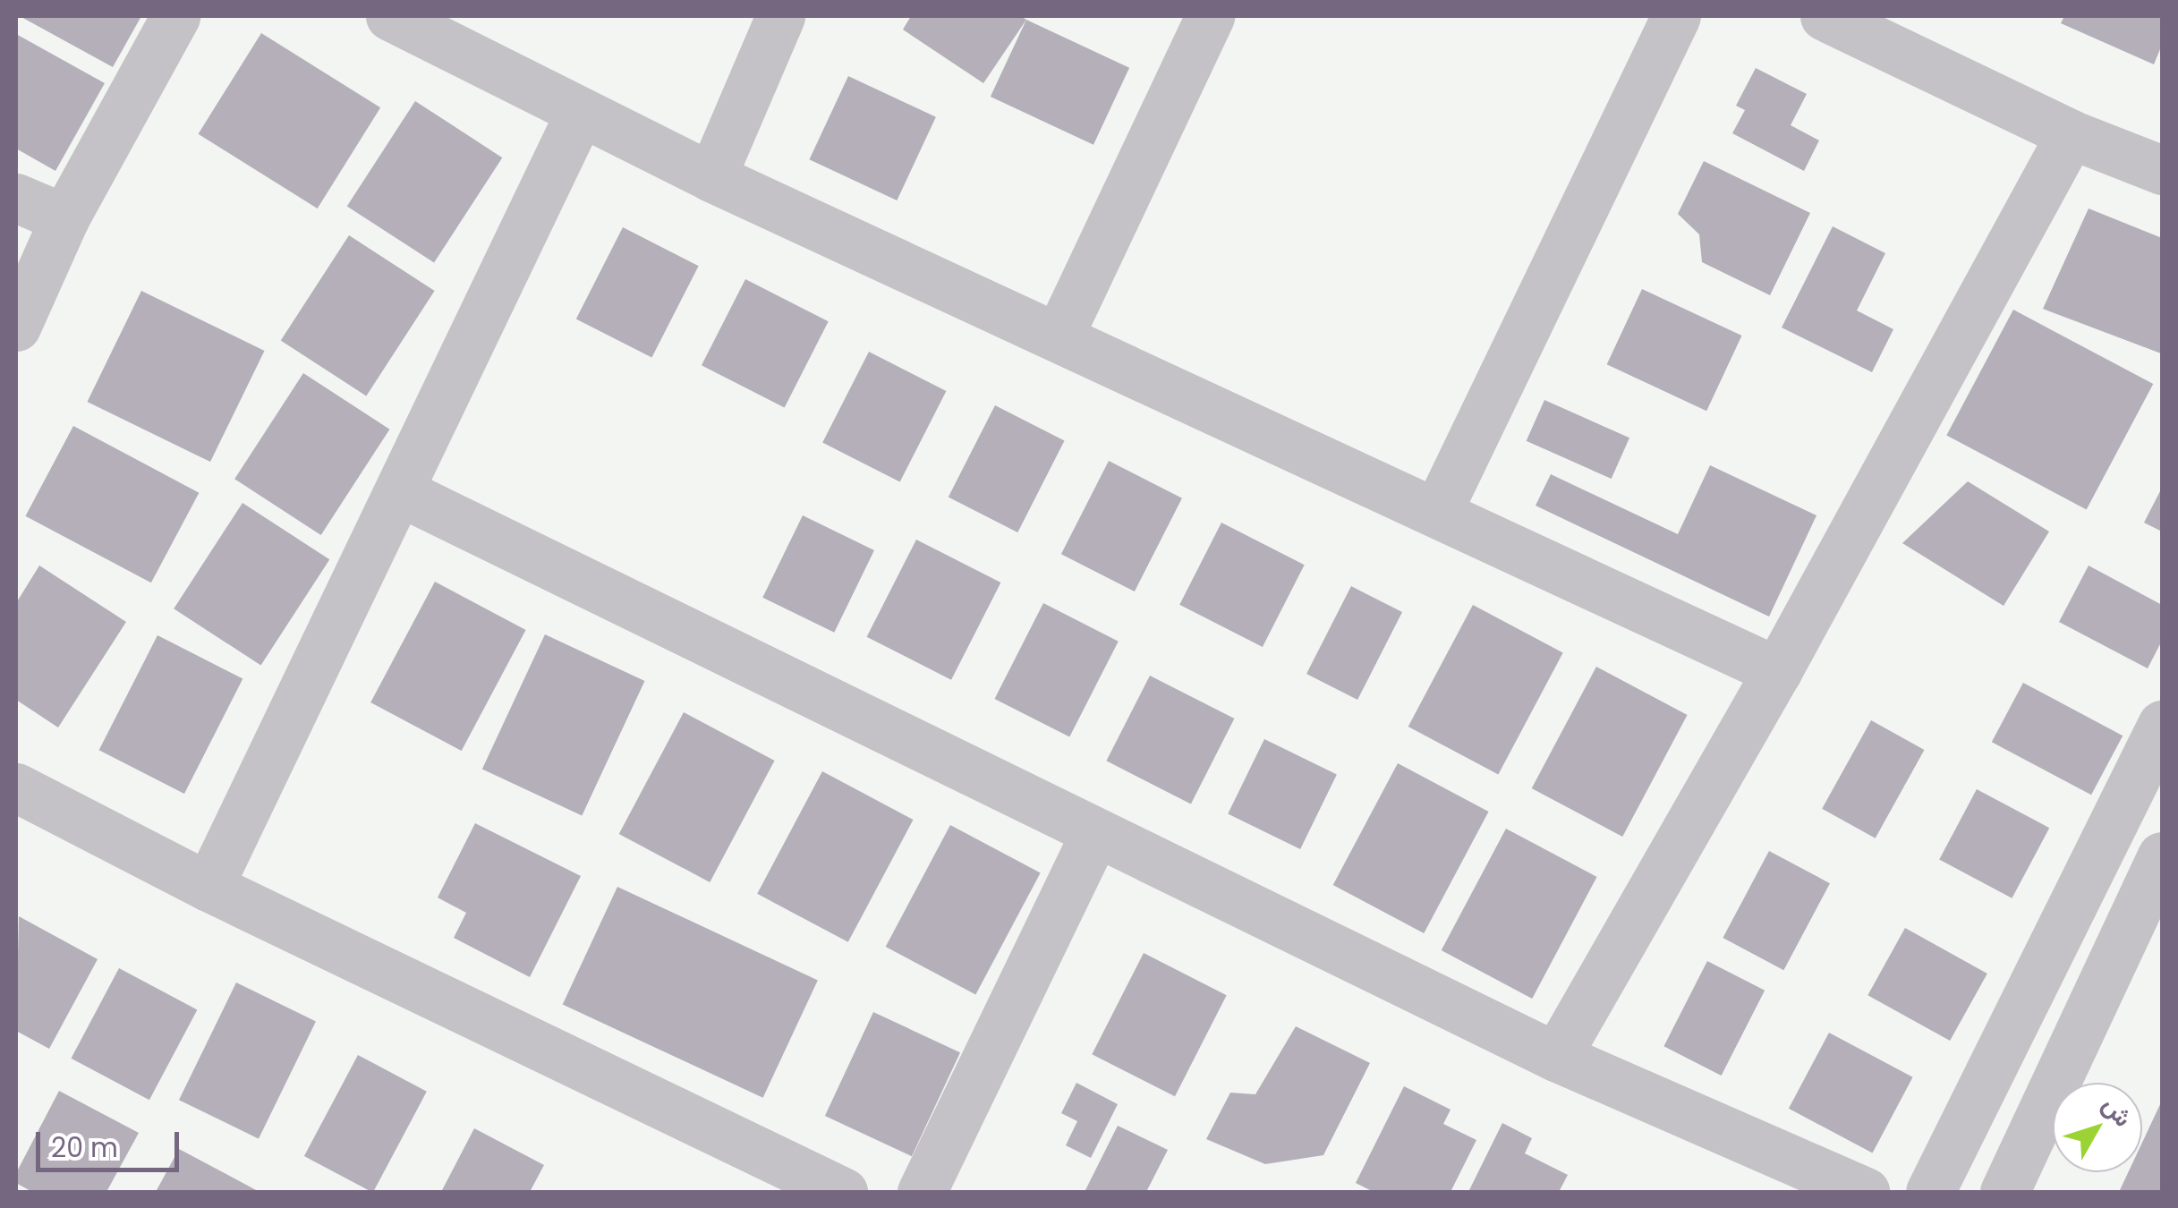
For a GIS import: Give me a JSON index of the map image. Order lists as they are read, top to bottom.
{
  "scale_bar": "20 m",
  "north": "top right"
}
